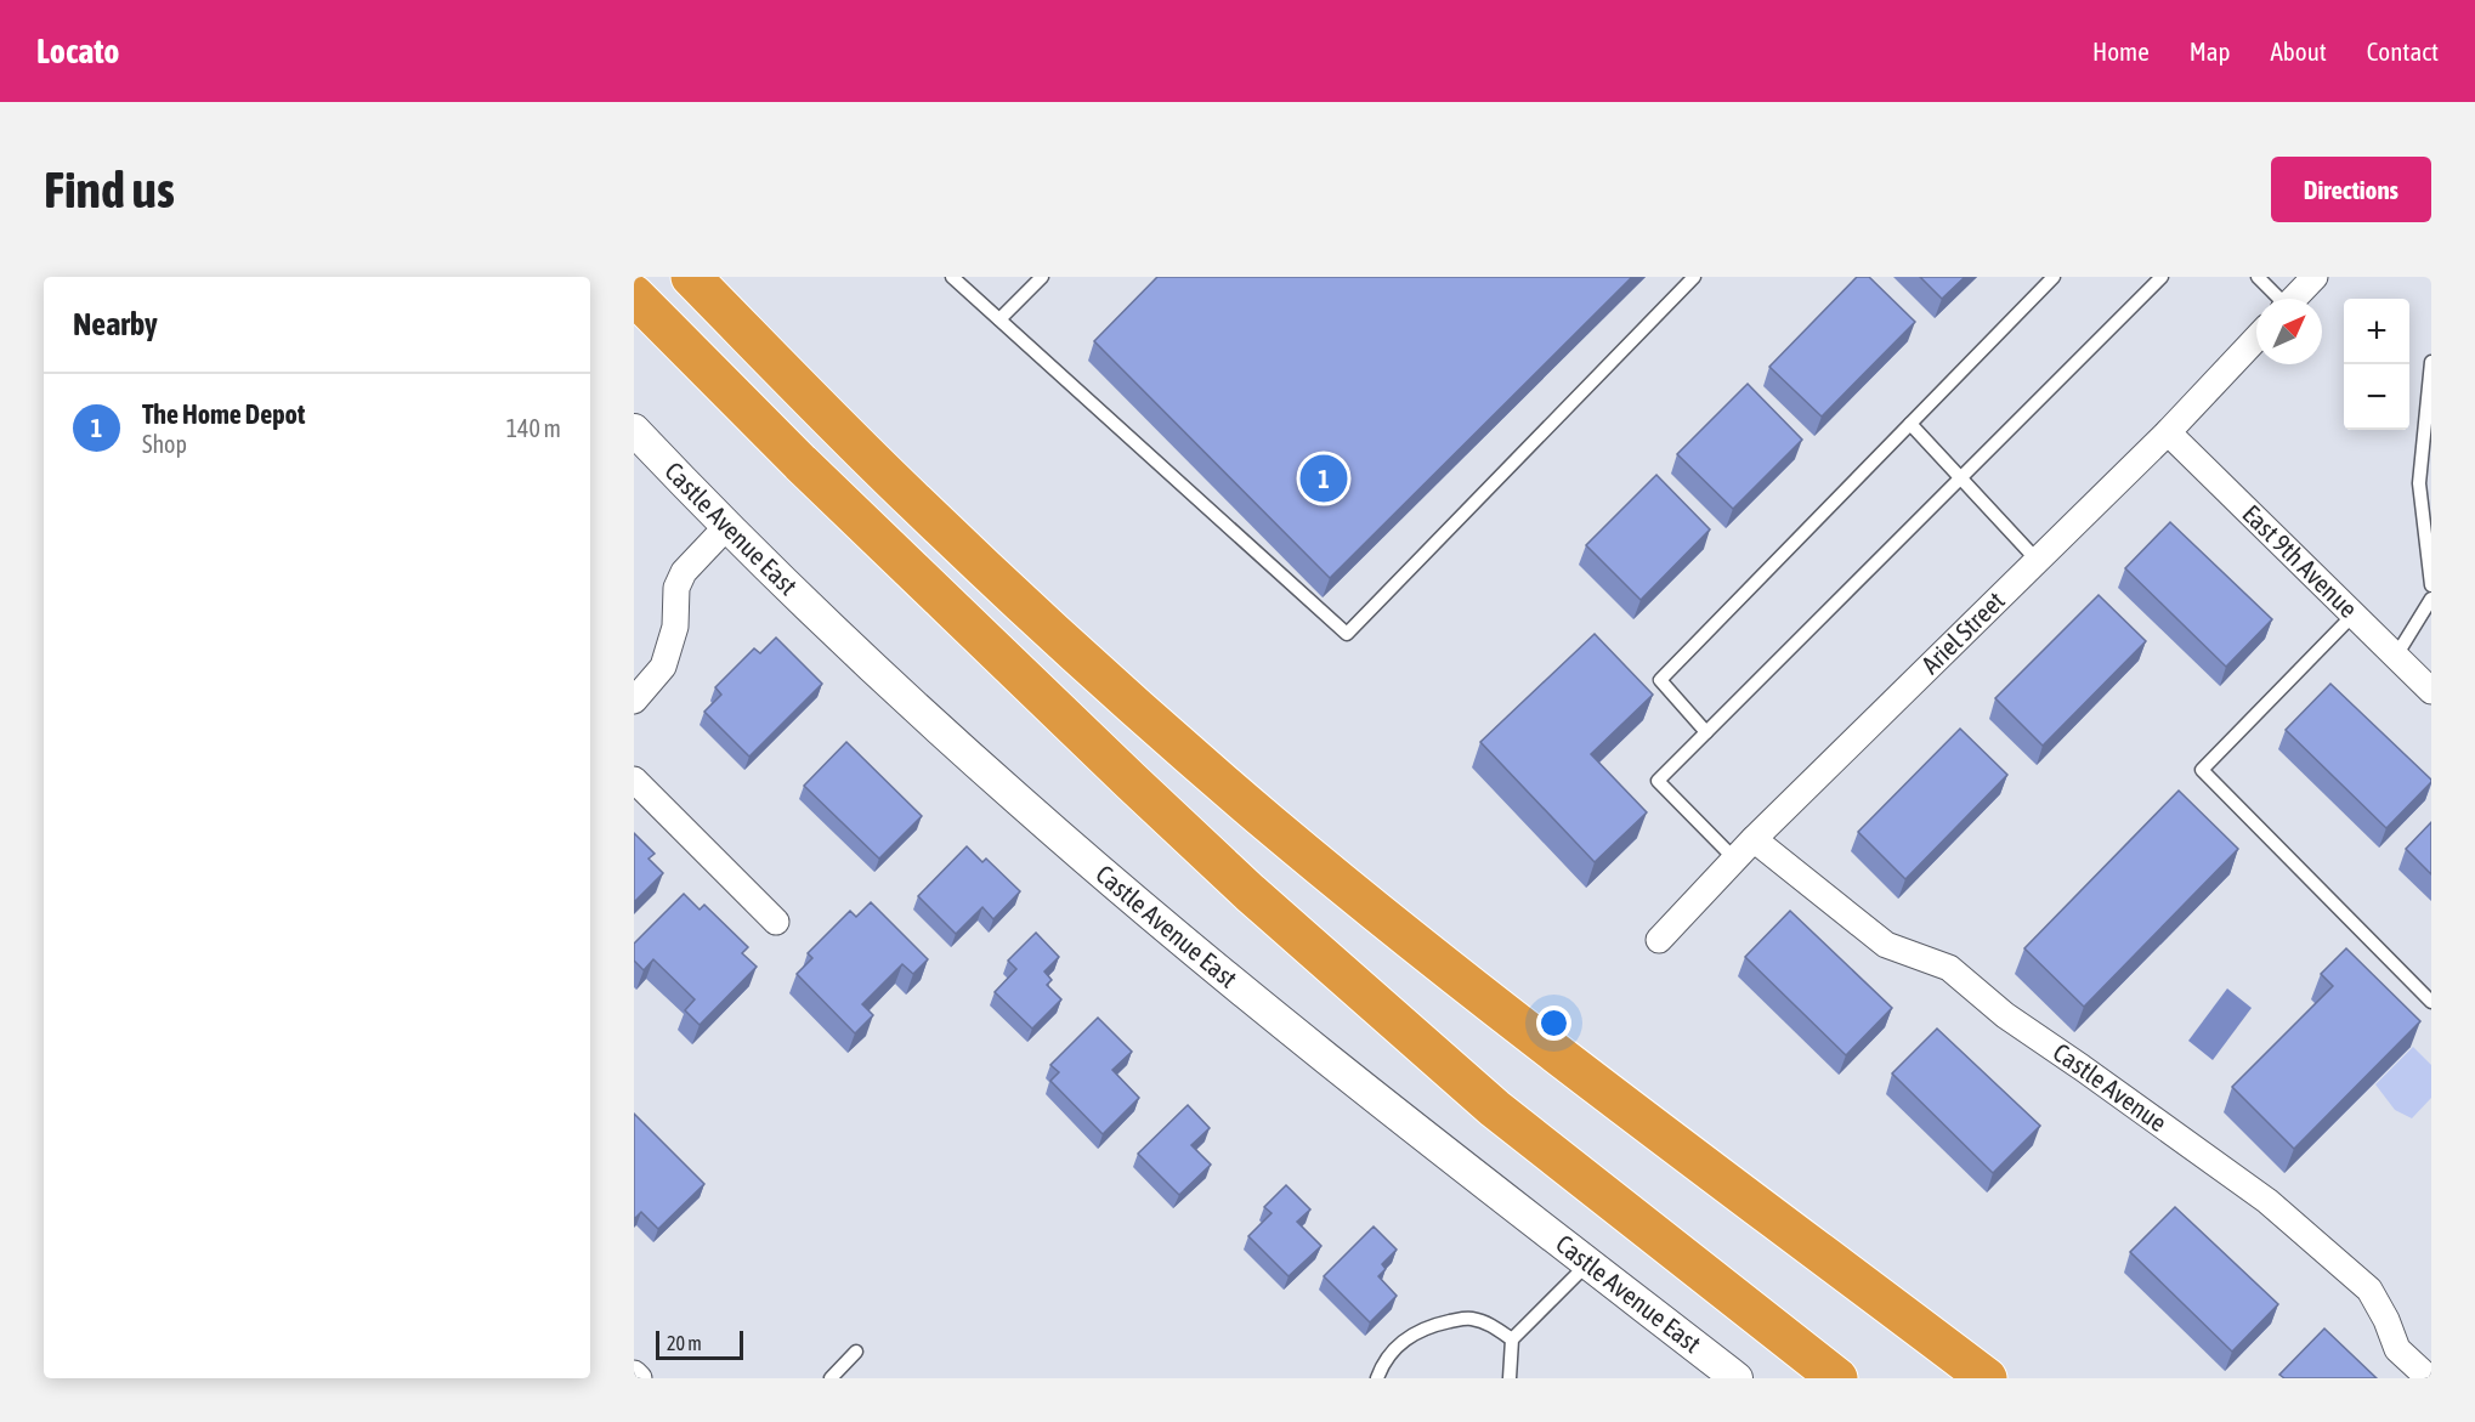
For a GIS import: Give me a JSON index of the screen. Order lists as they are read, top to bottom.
{
  "streets": {
    "street": [
      "Castle Avenue East",
      "East 9th Avenue",
      "Ariel Street",
      "Castle Avenue"
    ]
  },
  "crossings": [
    ["East 9th Avenue", "Ariel Street"],
    ["Ariel Street", "Castle Avenue"]
  ],
  "scale_bar": "20 m",
  "north": "top right",
  "page": {
    "header": "Locato",
    "nav": [
      "Home",
      "Map",
      "About",
      "Contact"
    ],
    "buttons": "Directions",
    "title": "Find us",
    "heading": "Nearby",
    "map_buttons": ["+", "−"],
    "list": [
      {
        "mark": "1",
        "name": "The Home Depot",
        "note": "Shop",
        "value": "140 m"
      }
    ],
    "pins": "1",
    "scale": "20 m"
  }
}
